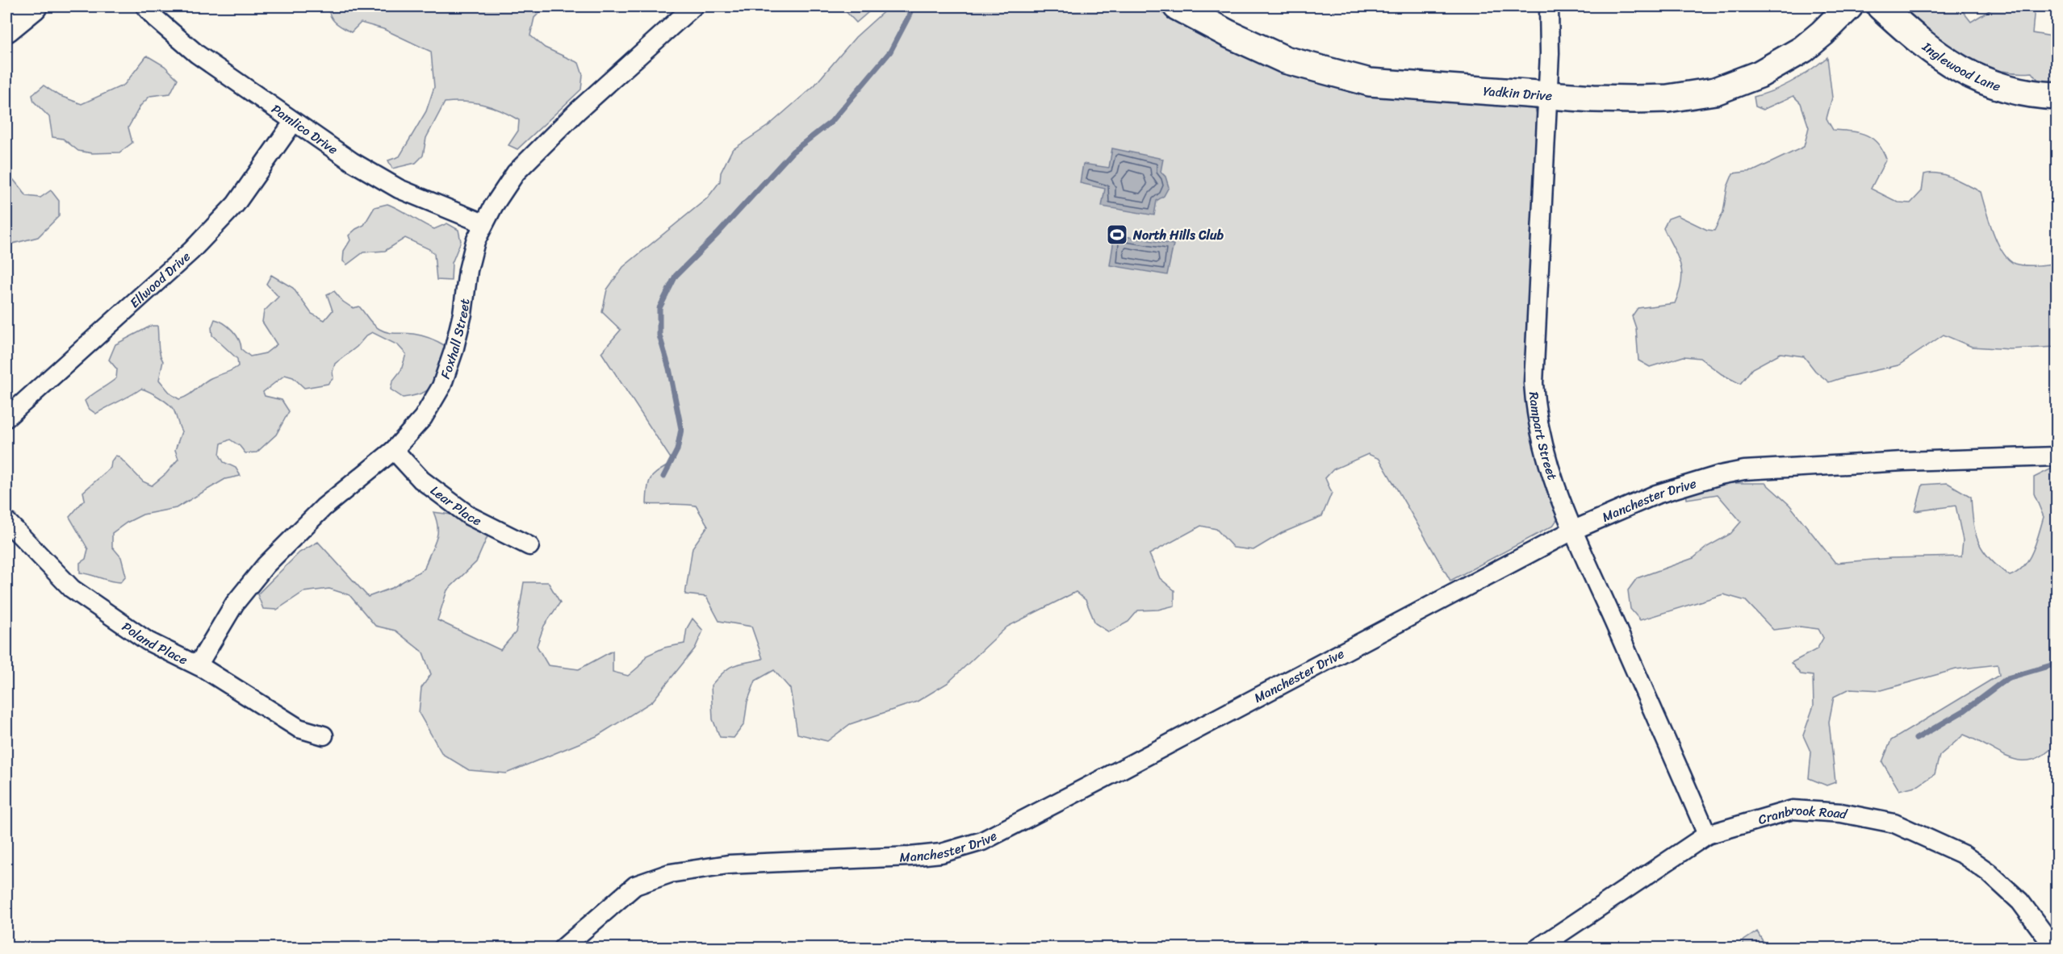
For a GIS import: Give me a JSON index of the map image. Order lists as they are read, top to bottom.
{
  "streets": {
    "street": [
      "Inglewood Lane",
      "Yadkin Drive",
      "Pamlico Drive",
      "Ellwood Drive",
      "Foxhall Street",
      "Rampart Street",
      "Manchester Drive",
      "Lear Place",
      "Poland Place",
      "Cranbrook Road"
    ]
  },
  "crossings": [
    ["Yadkin Drive", "Rampart Street"],
    ["Pamlico Drive", "Ellwood Drive"],
    ["Pamlico Drive", "Foxhall Street"],
    ["Foxhall Street", "Lear Place"],
    ["Foxhall Street", "Poland Place"],
    ["Rampart Street", "Manchester Drive"],
    ["Rampart Street", "Cranbrook Road"]
  ],
  "places": {
    "sports": ["North Hills Club"]
  }
}
